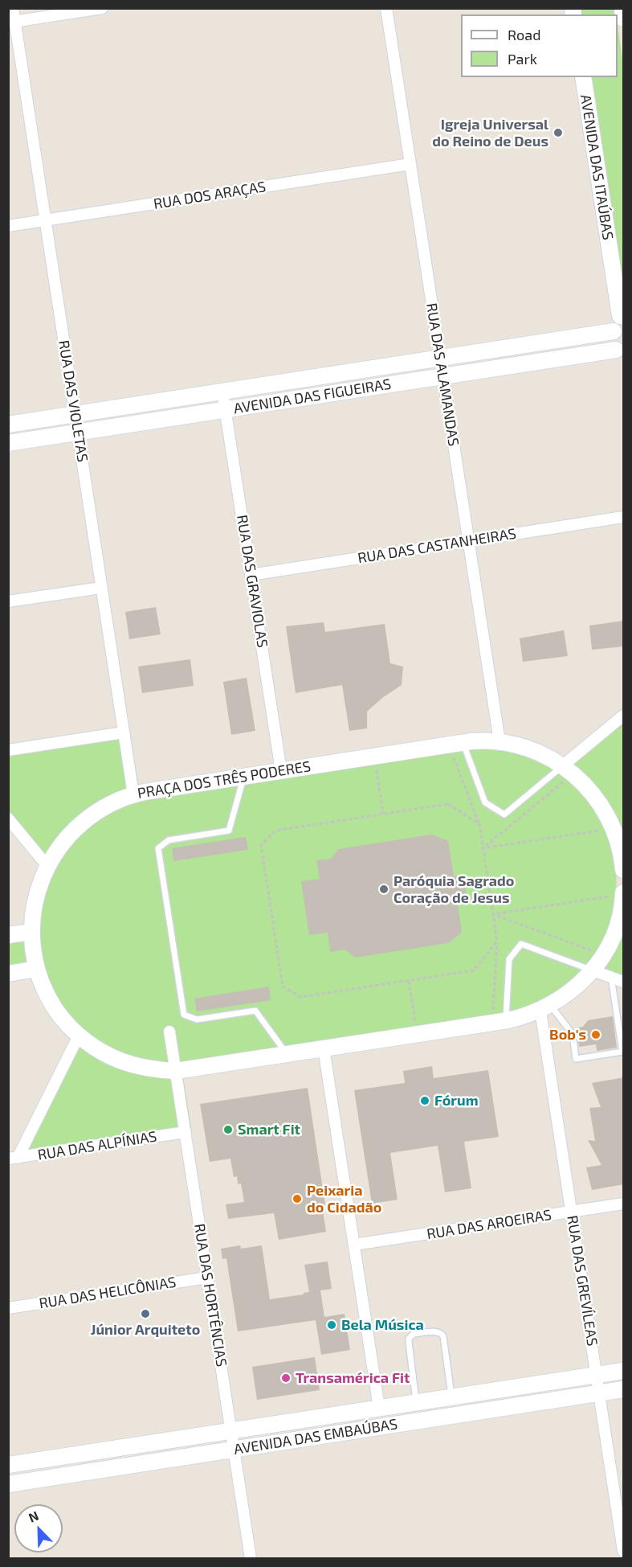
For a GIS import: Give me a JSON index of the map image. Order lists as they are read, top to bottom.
{
  "streets": {
    "street": [
      "AVENIDA DAS ITAÚBAS",
      "RUA DOS ARAÇAS",
      "RUA DAS ALAMANDAS",
      "AVENIDA DAS FIGUEIRAS",
      "RUA DAS VIOLETAS",
      "RUA DAS CASTANHEIRAS",
      "RUA DAS GRAVIOLAS",
      "PRAÇA DOS TRÊS PODERES",
      "RUA DAS ALPÍNIAS",
      "RUA DAS AROEIRAS",
      "RUA DAS GREVÍLEAS",
      "RUA DAS HELICÔNIAS",
      "RUA DAS HORTÊNCIAS",
      "AVENIDA DAS EMBAÚBAS"
    ]
  },
  "crossings": [
    ["RUA DOS ARAÇAS", "RUA DAS ALAMANDAS"],
    ["RUA DOS ARAÇAS", "RUA DAS VIOLETAS"],
    ["RUA DAS ALAMANDAS", "AVENIDA DAS FIGUEIRAS"],
    ["RUA DAS ALAMANDAS", "RUA DAS CASTANHEIRAS"],
    ["RUA DAS ALAMANDAS", "PRAÇA DOS TRÊS PODERES"],
    ["AVENIDA DAS FIGUEIRAS", "RUA DAS VIOLETAS"],
    ["AVENIDA DAS FIGUEIRAS", "RUA DAS GRAVIOLAS"],
    ["RUA DAS VIOLETAS", "PRAÇA DOS TRÊS PODERES"],
    ["RUA DAS CASTANHEIRAS", "RUA DAS GRAVIOLAS"],
    ["RUA DAS GRAVIOLAS", "PRAÇA DOS TRÊS PODERES"],
    ["PRAÇA DOS TRÊS PODERES", "RUA DAS GREVÍLEAS"],
    ["PRAÇA DOS TRÊS PODERES", "RUA DAS HORTÊNCIAS"],
    ["RUA DAS ALPÍNIAS", "RUA DAS HORTÊNCIAS"],
    ["RUA DAS AROEIRAS", "RUA DAS GREVÍLEAS"],
    ["RUA DAS GREVÍLEAS", "AVENIDA DAS EMBAÚBAS"],
    ["RUA DAS HELICÔNIAS", "RUA DAS HORTÊNCIAS"],
    ["RUA DAS HORTÊNCIAS", "AVENIDA DAS EMBAÚBAS"]
  ],
  "places": [
    "Igreja Universal do Reino de Deus",
    "Paróquia Sagrado Coração de Jesus",
    "Bob's",
    "Fórum",
    "Smart Fit",
    "Peixaria do Cidadão",
    "Júnior Arquiteto",
    "Bela Música",
    "Transamérica Fit"
  ],
  "legend": ["Road", "Park"],
  "north": "top left"
}
